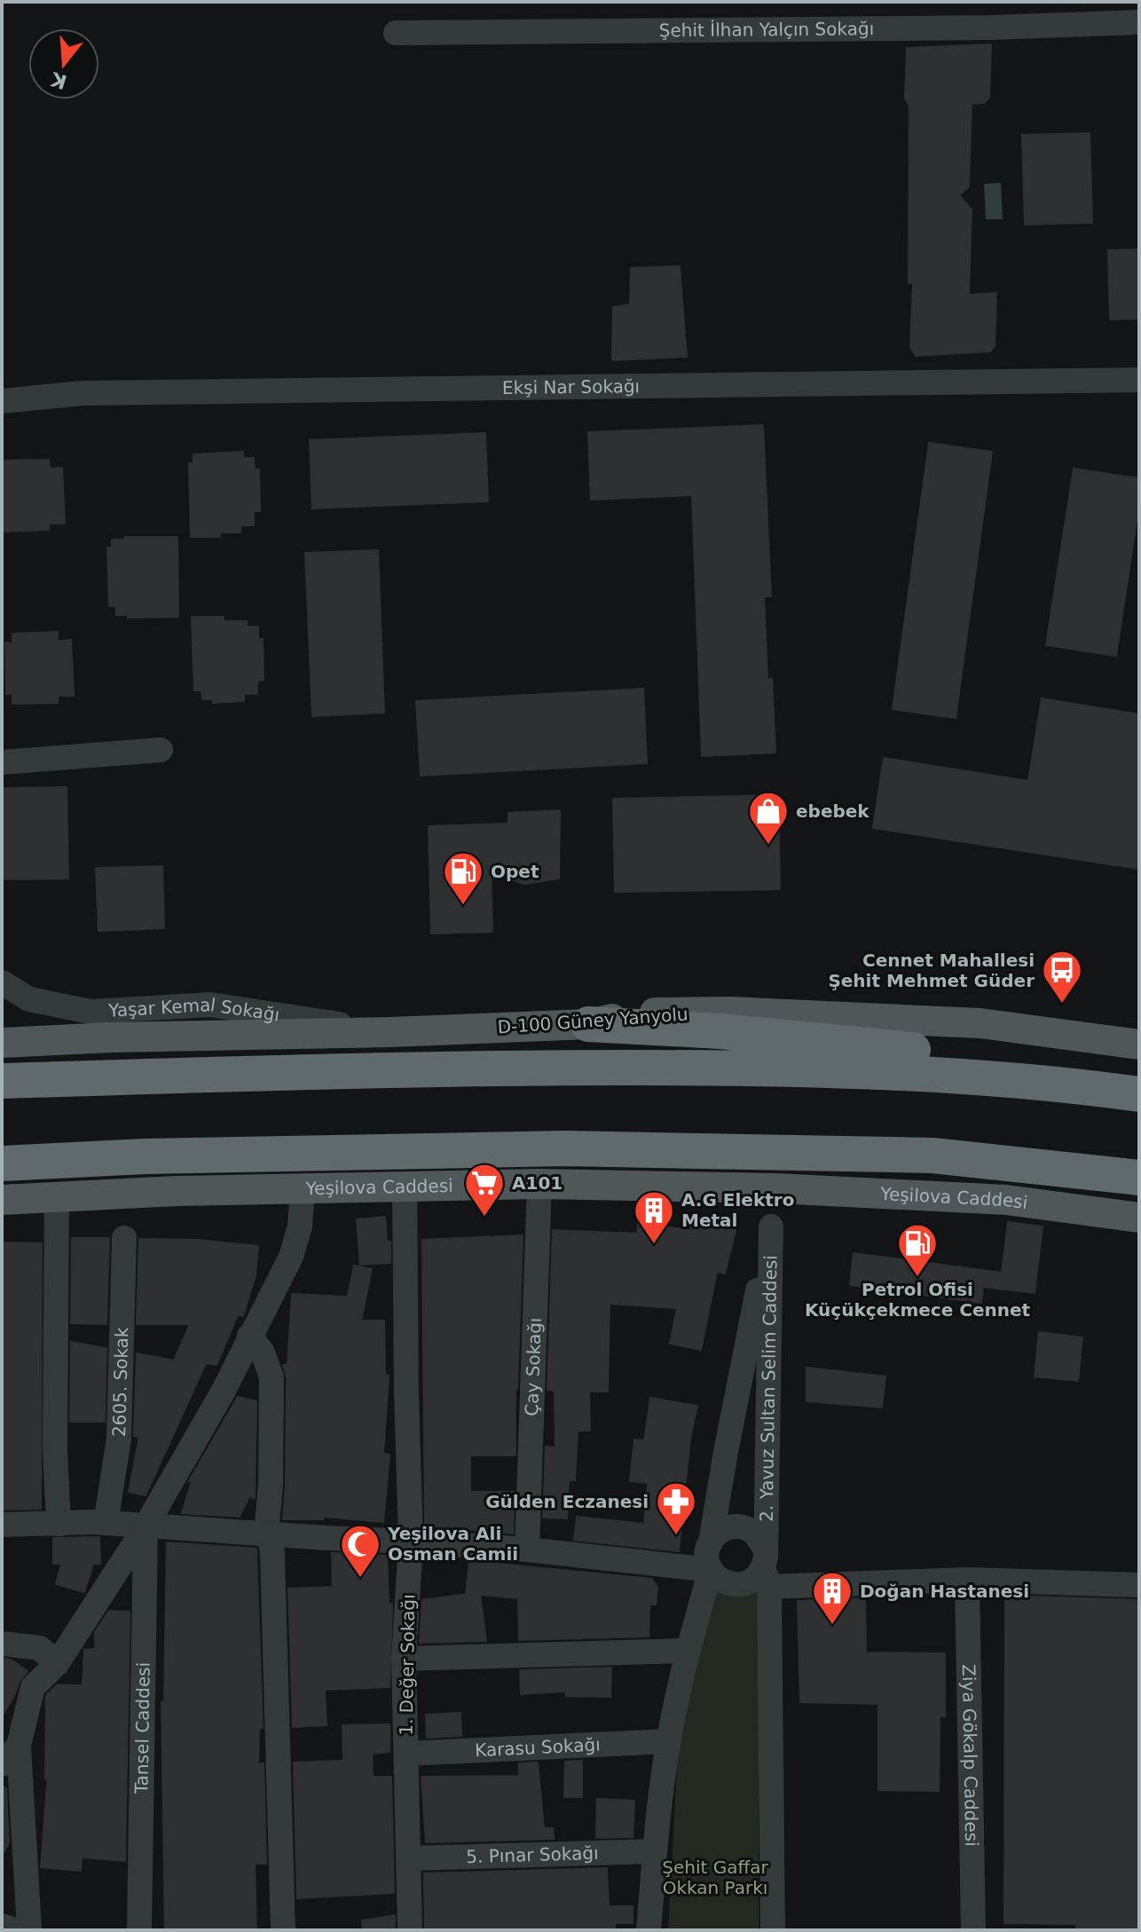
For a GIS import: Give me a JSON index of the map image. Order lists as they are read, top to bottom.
{
  "streets": {
    "main road": ["D-100 Güney Yanyolu", "Yeşilova Caddesi"],
    "street": [
      "Şehit İlhan Yalçın Sokağı",
      "Ekşi Nar Sokağı",
      "Yaşar Kemal Sokağı",
      "Çay Sokağı",
      "2605. Sokak",
      "2. Yavuz Sultan Selim Caddesi",
      "1. Değer Sokağı",
      "Tansel Caddesi",
      "Karasu Sokağı",
      "Ziya Gökalp Caddesi",
      "5. Pınar Sokağı"
    ]
  },
  "crossings": [
    ["Yaşar Kemal Sokağı", "D-100 Güney Yanyolu"],
    ["Yeşilova Caddesi", "Çay Sokağı"],
    ["Yeşilova Caddesi", "1. Değer Sokağı"],
    ["1. Değer Sokağı", "Karasu Sokağı"],
    ["1. Değer Sokağı", "5. Pınar Sokağı"]
  ],
  "parks": ["Şehit Gaffar Okkan Parkı"],
  "places": {
    "shop": ["ebebek"],
    "fuel station": ["Opet", "Petrol Ofisi Küçükçekmece Cennet"],
    "bus stop": ["Cennet Mahallesi Şehit Mehmet Güder"],
    "supermarket": ["A101"],
    "building": ["A.G Elektro Metal", "Doğan Hastanesi"],
    "pharmacy": ["Gülden Eczanesi"],
    "mosque": ["Yeşilova Ali Osman Camii"]
  },
  "north": "bottom"
}
